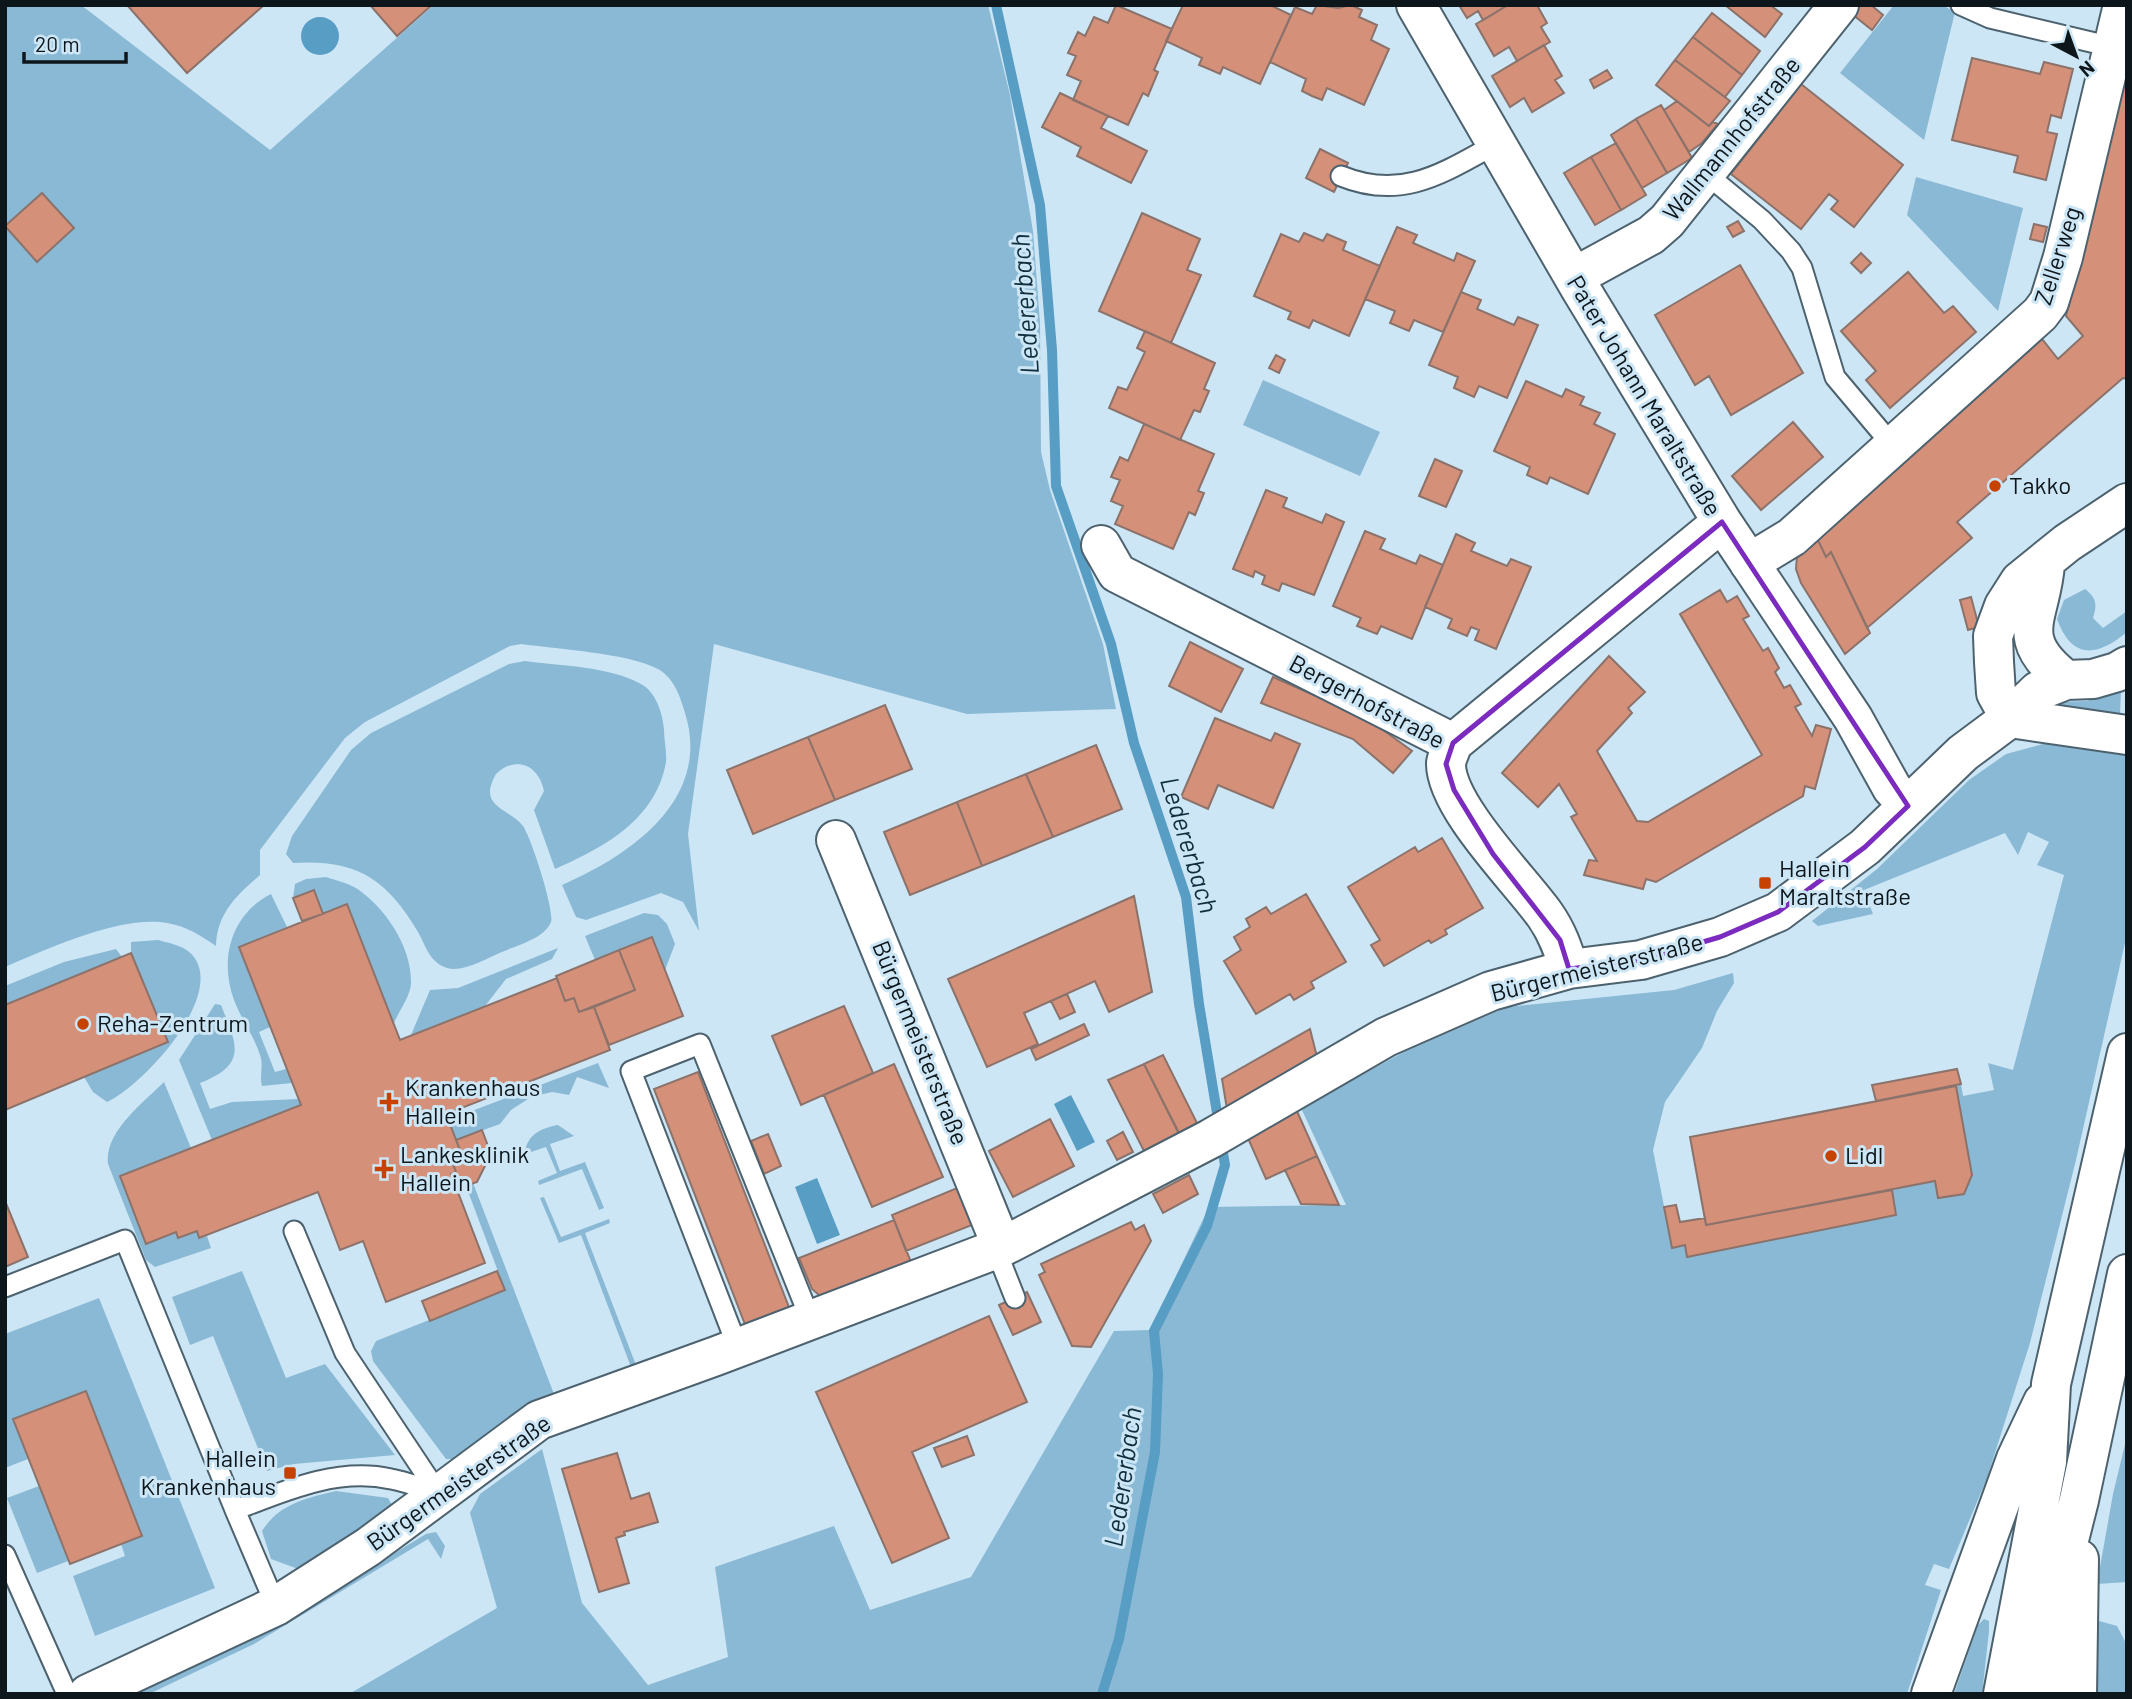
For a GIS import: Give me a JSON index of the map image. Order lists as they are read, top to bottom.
{
  "streets": {
    "main road": [
      "Wallmannhofstraße",
      "Zellerweg",
      "Pater Johann Maraltstraße",
      "Bergerhofstraße",
      "Bürgermeisterstraße"
    ]
  },
  "crossings": [
    ["Wallmannhofstraße", "Pater Johann Maraltstraße"],
    ["Pater Johann Maraltstraße", "Bergerhofstraße"],
    ["Bergerhofstraße", "Bürgermeisterstraße"]
  ],
  "water": ["Ledererbach"],
  "places": {
    "other": ["Takko", "Reha-Zentrum", "Lidl"],
    "transit": ["Hallein Maraltstraße", "Hallein Krankenhaus"],
    "health": ["Krankenhaus Hallein", "Lankesklinik Hallein"]
  },
  "scale_bar": "20 m",
  "north": "bottom right"
}
